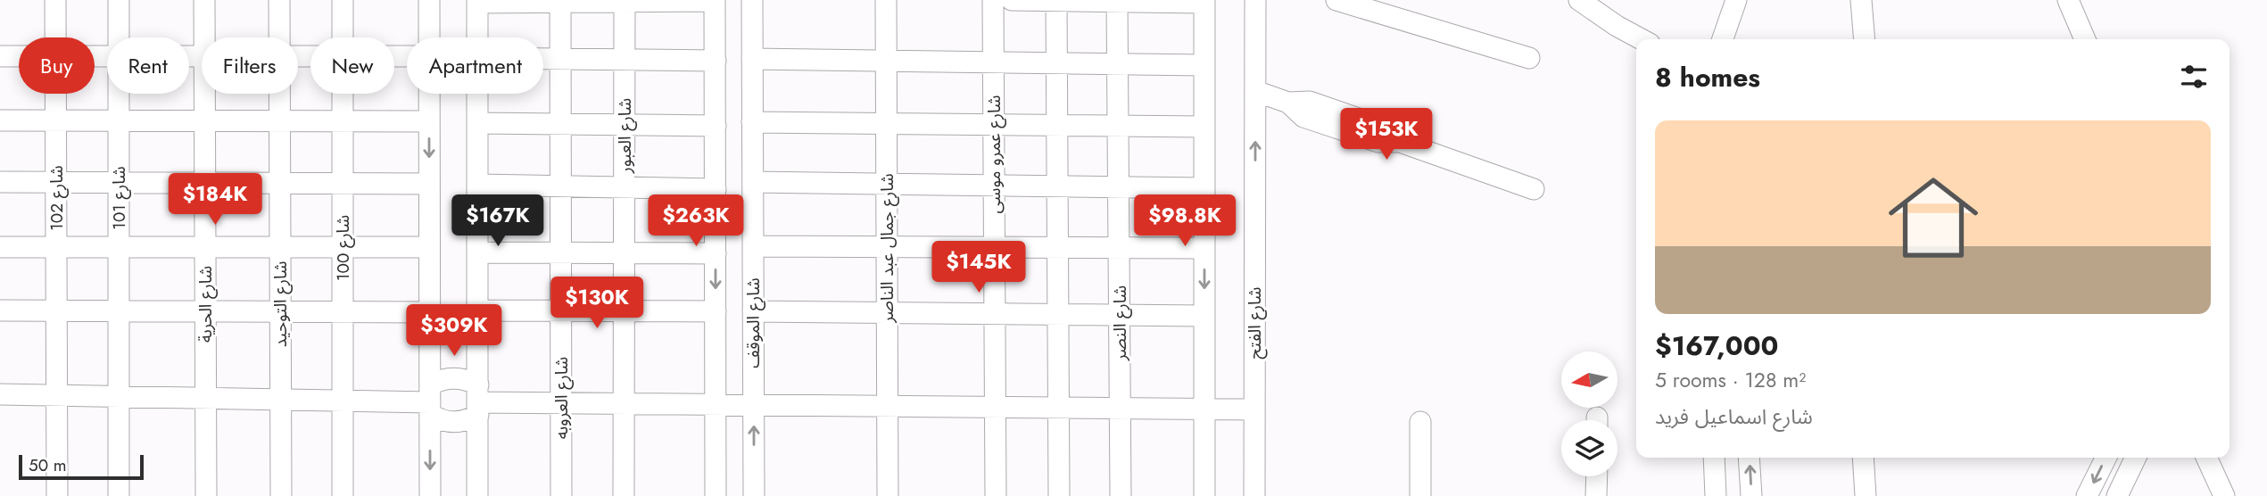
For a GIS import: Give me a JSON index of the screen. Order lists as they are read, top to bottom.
{
  "streets": {
    "street": [
      "شارع العبور",
      "شارع عمرو موسى",
      "شارع 102",
      "شارع 101",
      "شارع 100",
      "شارع جمال عبد الناصر",
      "شارع الحرية",
      "شارع التوحيد",
      "شارع الموقف",
      "شارع النصر",
      "شارع الفتح",
      "شارع العروبه"
    ]
  },
  "scale_bar": "50 m",
  "north": "left",
  "page": {
    "chip": [
      "Buy",
      "Rent",
      "Filters",
      "New",
      "Apartment"
    ],
    "heading": "8 homes",
    "price": [
      "$153K",
      "$184K",
      "$167K",
      "$263K",
      "$98.8K",
      "$145K",
      "$130K",
      "$309K"
    ],
    "list": [
      {
        "name": "$167,000",
        "note": "5 rooms · 128 m² · شارع اسماعيل فريد"
      }
    ],
    "scale": "50 m"
  }
}
